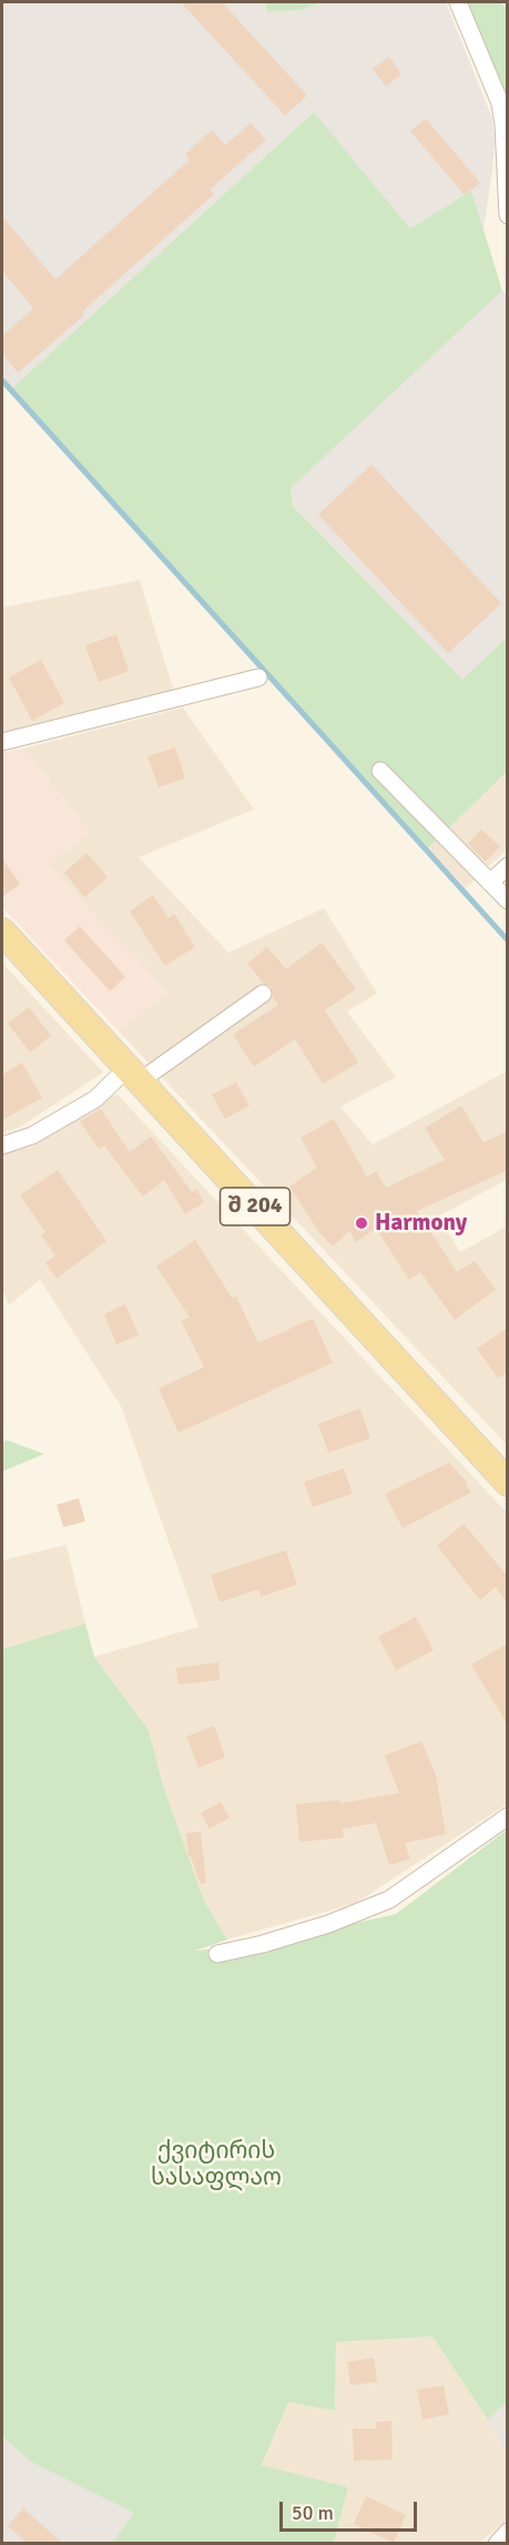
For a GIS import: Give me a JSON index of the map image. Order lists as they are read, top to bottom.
{
  "streets": {
    "main road": ["შ 204"]
  },
  "parks": ["ქვიტირის სასაფლაო"],
  "places": ["Harmony"],
  "scale_bar": "50 m"
}
